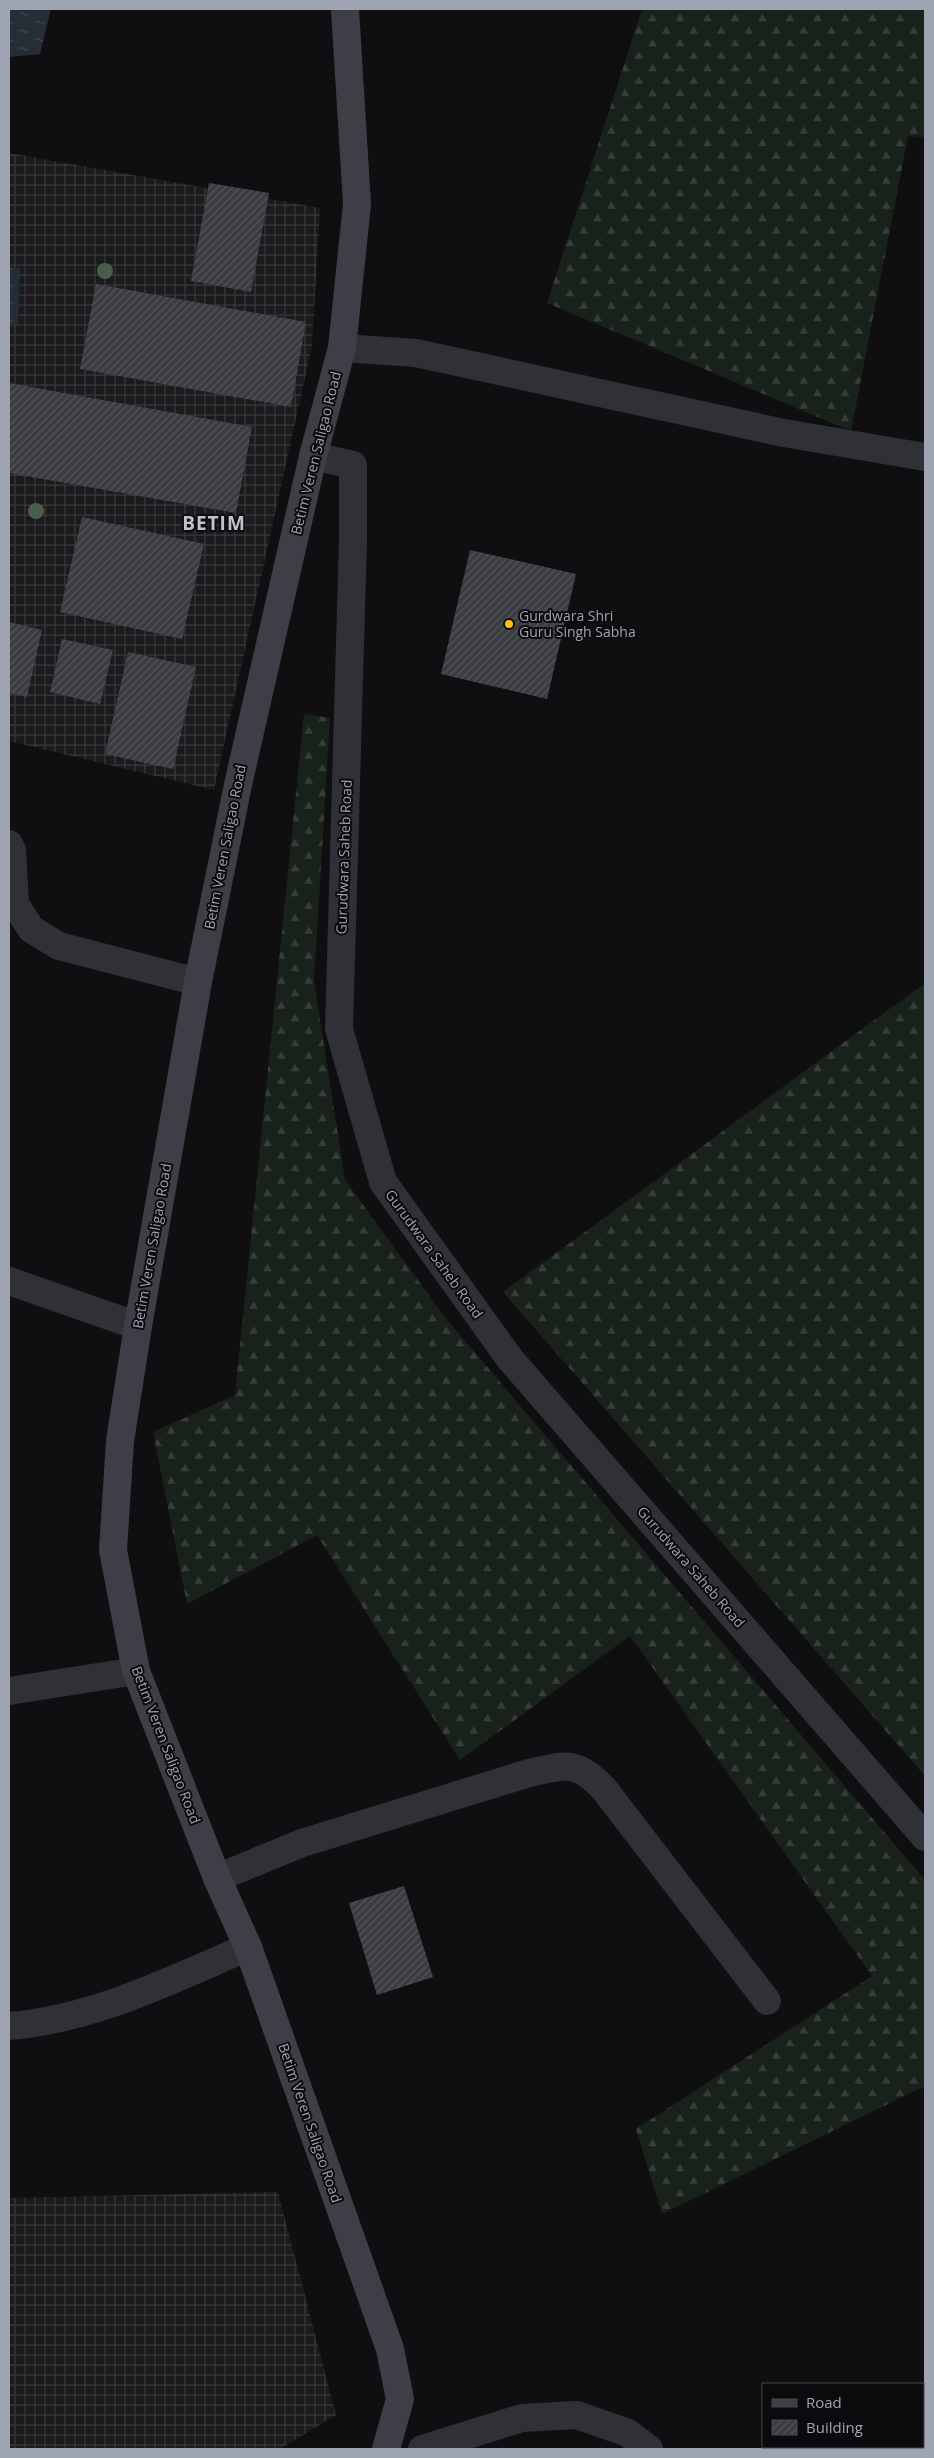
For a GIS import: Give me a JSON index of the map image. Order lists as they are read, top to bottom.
{
  "streets": {
    "main road": ["Betim Veren Saligao Road"],
    "street": ["Gurudwara Saheb Road"]
  },
  "crossings": [
    ["Betim Veren Saligao Road", "Gurudwara Saheb Road"]
  ],
  "districts": ["BETIM"],
  "places": ["Gurdwara Shri Guru Singh Sabha"],
  "legend": ["Road", "Building"]
}
